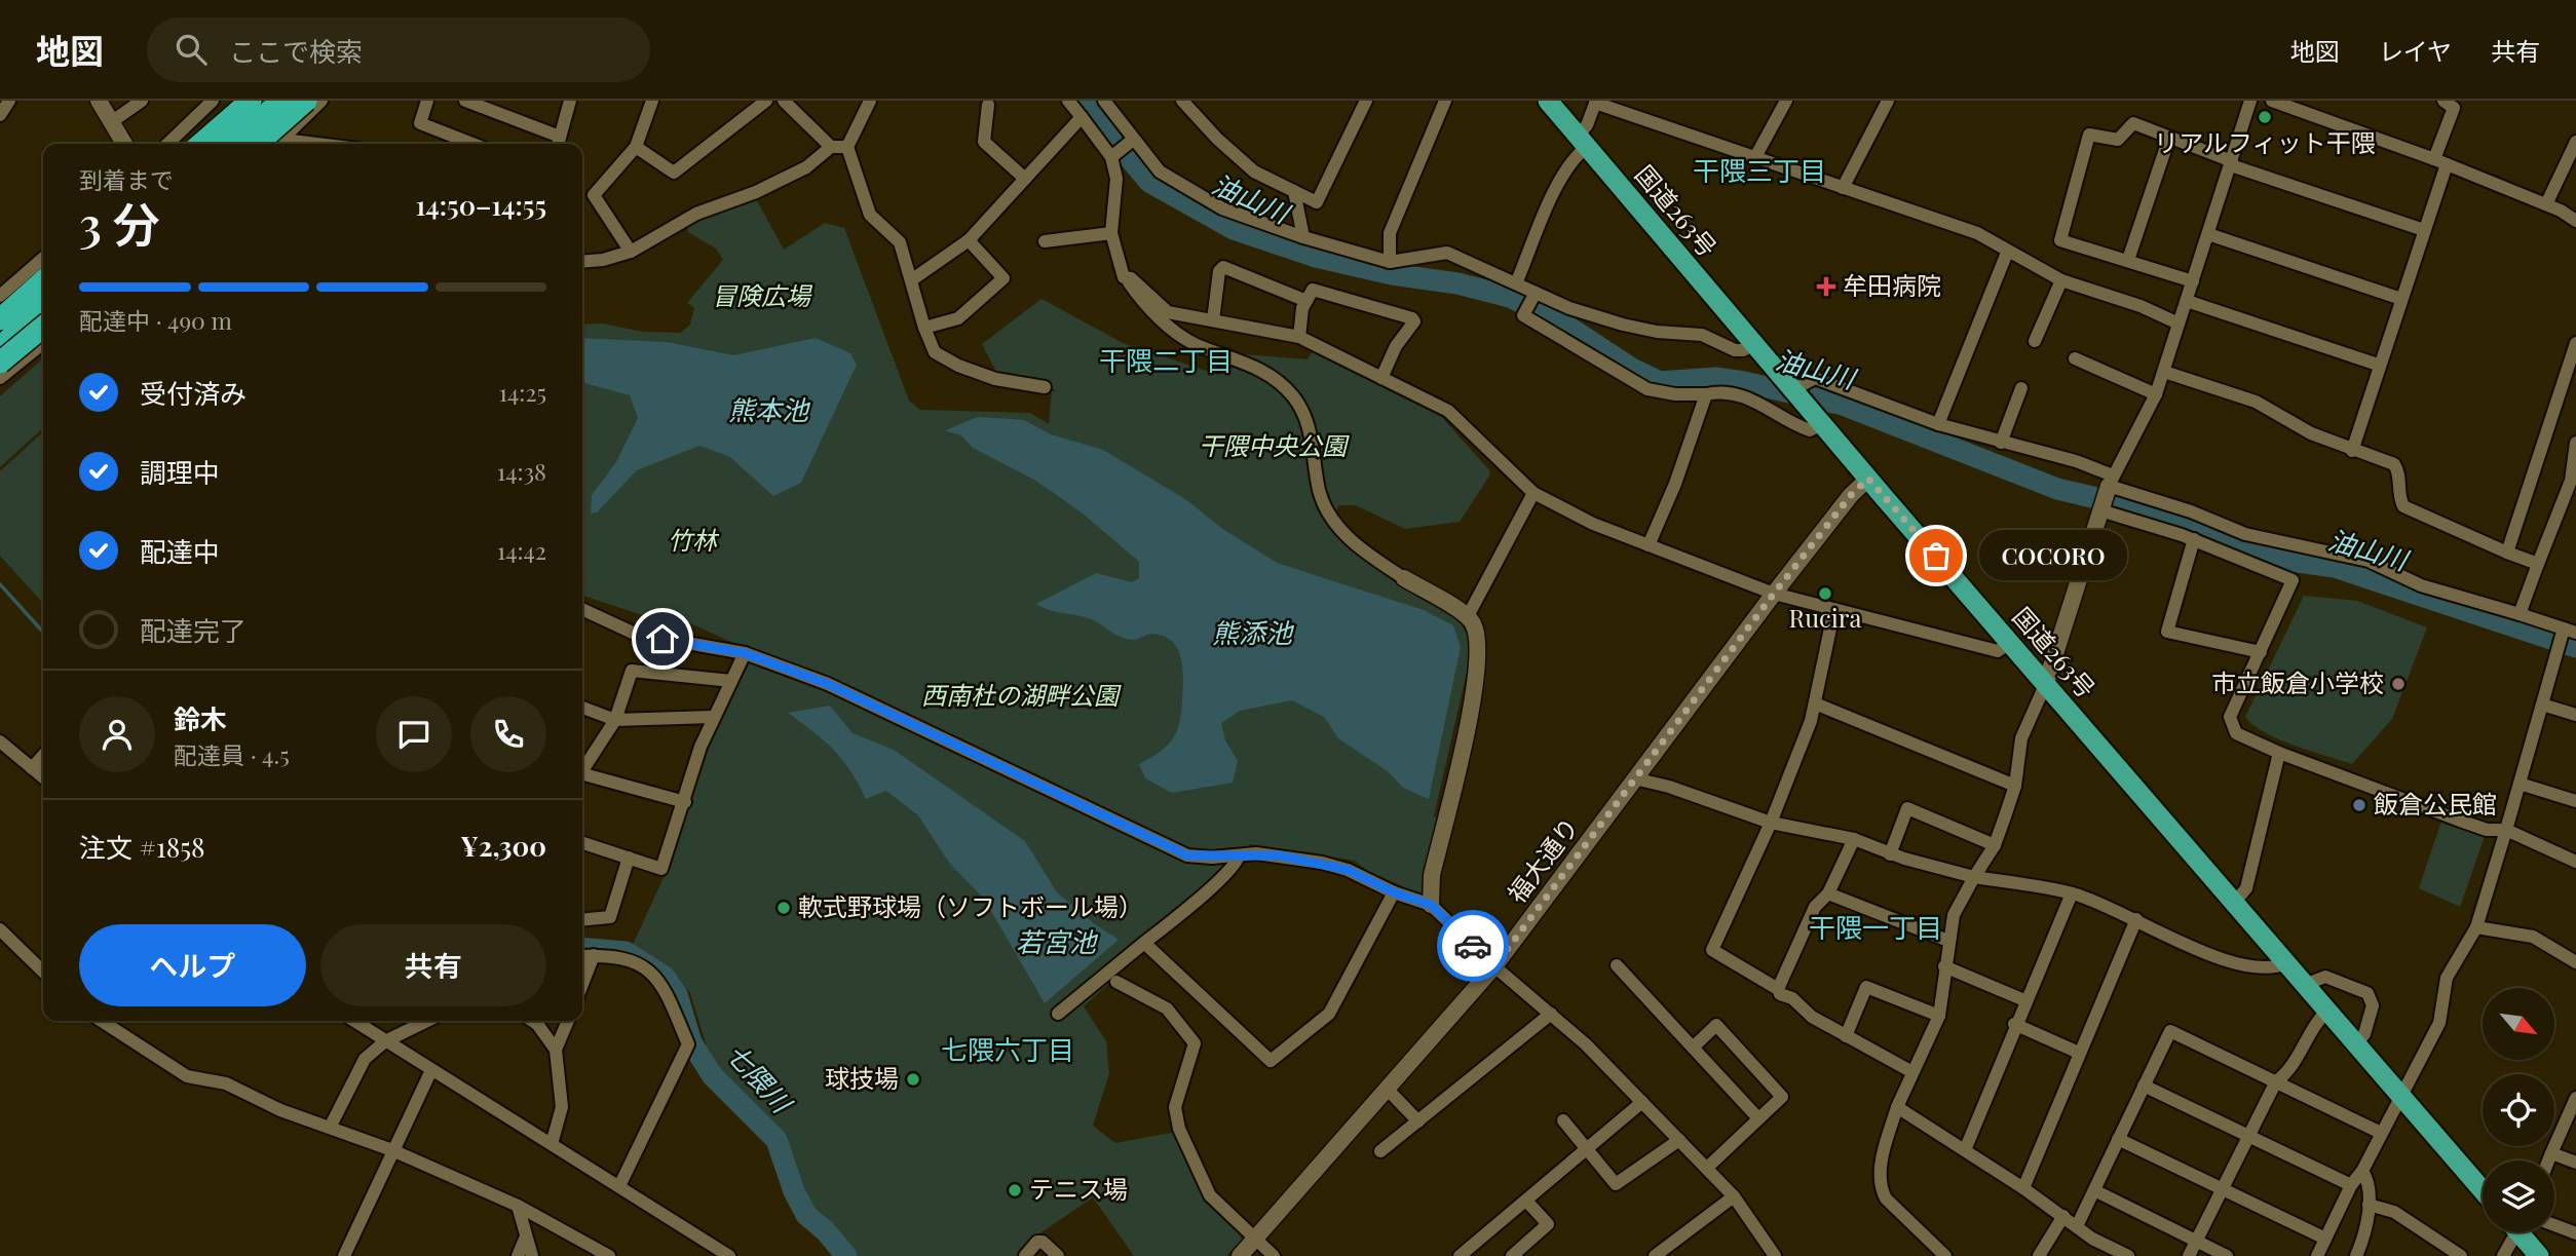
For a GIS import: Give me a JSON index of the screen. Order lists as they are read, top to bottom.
{
  "streets": {
    "highway": ["国道263号"],
    "street": ["福大通り"]
  },
  "crossings": [
    ["国道263号", "福大通り"]
  ],
  "districts": [
    "干隈三丁目",
    "干隈二丁目",
    "干隈一丁目",
    "七隈六丁目"
  ],
  "water": [
    "油山川",
    "熊本池",
    "熊添池",
    "若宮池",
    "七隈川"
  ],
  "parks": [
    "冒険広場",
    "干隈中央公園",
    "竹林",
    "西南杜の湖畔公園"
  ],
  "places": {
    "other": [
      "リアルフィット干隈",
      "COCORO",
      "Rucira",
      "市立飯倉小学校",
      "飯倉公民館",
      "軟式野球場（ソフトボール場）",
      "球技場",
      "テニス場"
    ],
    "health": ["牟田病院"]
  },
  "north": "bottom right",
  "page": {
    "header": "地図",
    "search": "ここで検索",
    "nav": ["地図", "レイヤ", "共有"],
    "heading": ["3 分", "到着まで", "14:50–14:55"],
    "panel": [
      "鈴木",
      "配達員 · 4.5",
      "注文 #1858",
      "¥2,300"
    ],
    "bar": "配達中 · 490 m",
    "list": [
      ["受付済み", "14:25"],
      ["調理中", "14:38"],
      ["配達中", "14:42"],
      "配達完了"
    ],
    "bubble": "COCORO",
    "buttons": ["ヘルプ", "共有"]
  }
}
